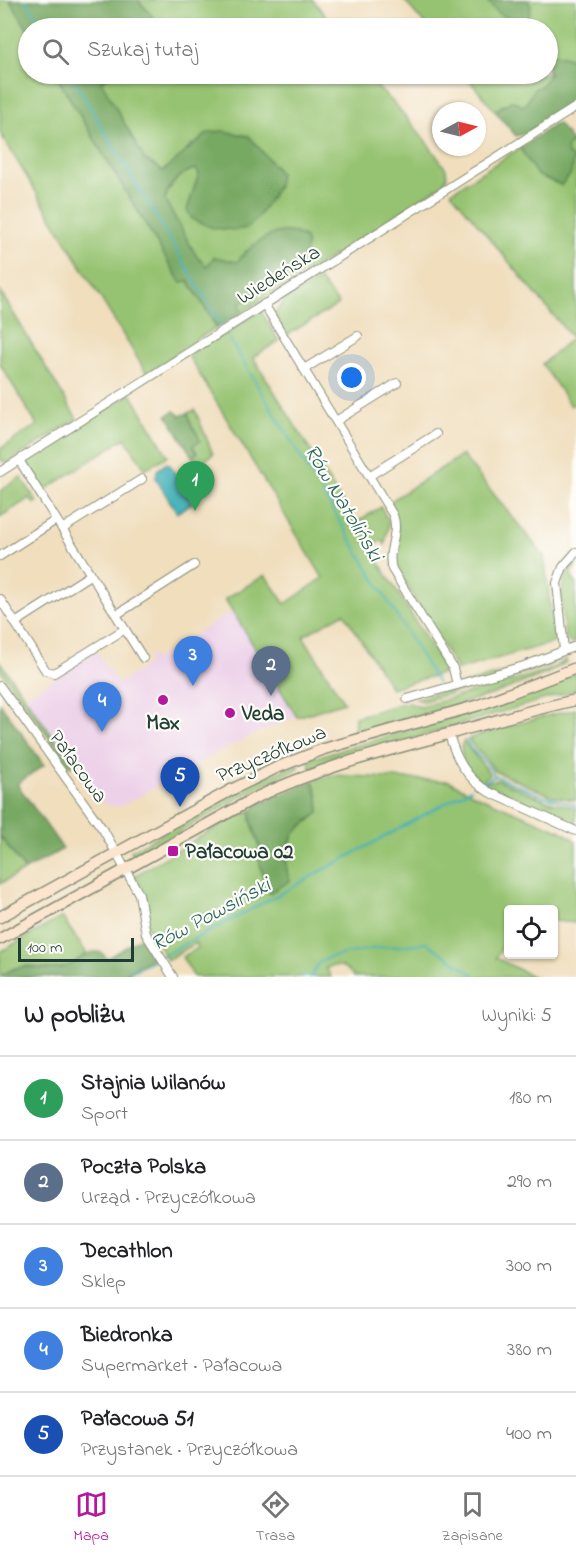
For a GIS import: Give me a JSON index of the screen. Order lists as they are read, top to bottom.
{
  "streets": {
    "main road": ["Przyczółkowa"],
    "street": ["Wiedeńska", "Pałacowa"]
  },
  "crossings": [
    ["Przyczółkowa", "Pałacowa"]
  ],
  "water": ["Rów Natoliński", "Rów Powsiński"],
  "places": {
    "other": ["Max", "Veda"],
    "transit": ["Pałacowa 02"]
  },
  "scale_bar": "100 m",
  "north": "right",
  "page": {
    "search": "Szukaj tutaj",
    "pins": [
      "1",
      "3",
      "2",
      "4",
      "5"
    ],
    "scale": "100 m",
    "heading": ["W pobliżu", "Wyniki: 5"],
    "list": [
      {
        "mark": "1",
        "name": "Stajnia Wilanów",
        "note": "Sport",
        "value": "180 m"
      },
      {
        "mark": "2",
        "name": "Poczta Polska",
        "note": "Urząd · Przyczółkowa",
        "value": "290 m"
      },
      {
        "mark": "3",
        "name": "Decathlon",
        "note": "Sklep",
        "value": "300 m"
      },
      {
        "mark": "4",
        "name": "Biedronka",
        "note": "Supermarket · Pałacowa",
        "value": "380 m"
      },
      {
        "mark": "5",
        "name": "Pałacowa 51",
        "note": "Przystanek · Przyczółkowa",
        "value": "400 m"
      }
    ],
    "nav": ["Mapa", "Trasa", "Zapisane"]
  }
}
